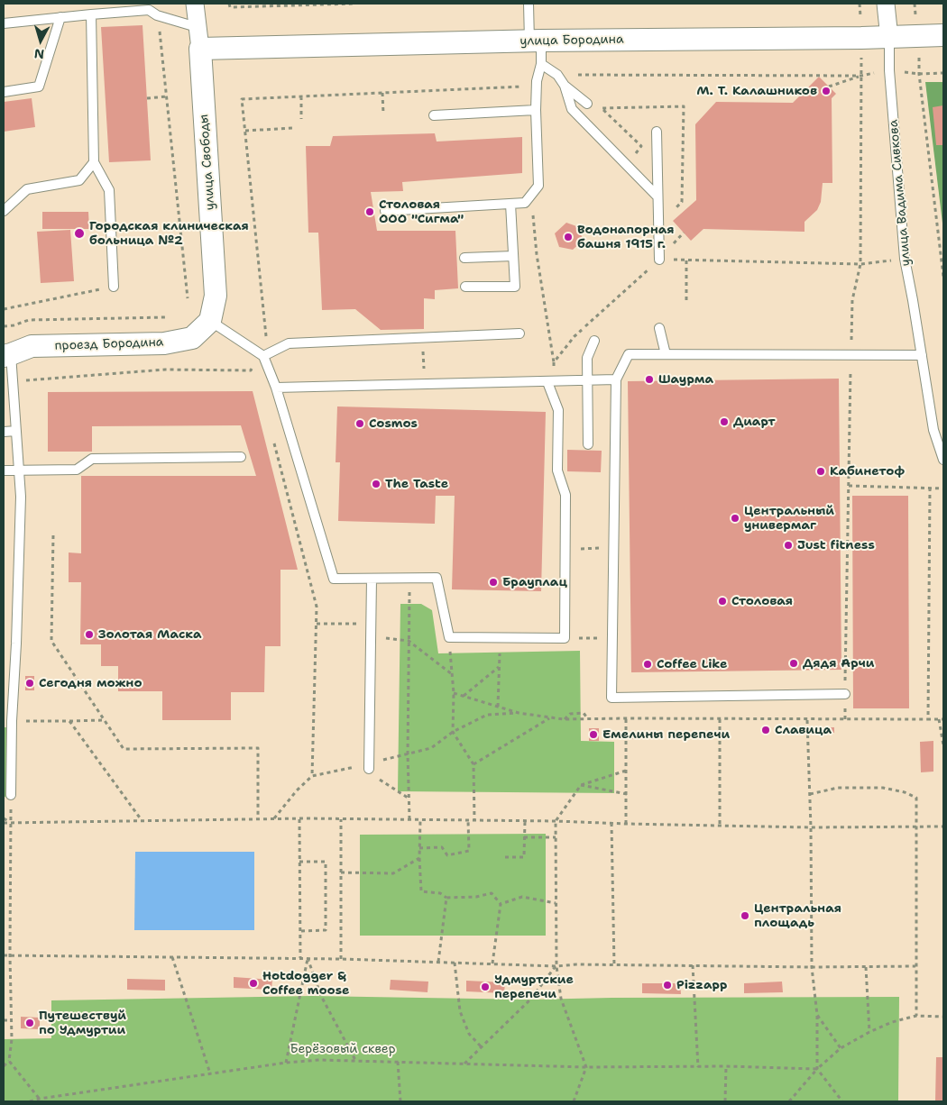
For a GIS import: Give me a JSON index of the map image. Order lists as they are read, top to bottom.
{
  "streets": {
    "street": [
      "улица Бородина",
      "улица Свободы",
      "улица Вадима Сивкова",
      "проезд Бородина"
    ]
  },
  "crossings": [
    ["улица Бородина", "улица Свободы"],
    ["улица Бородина", "улица Вадима Сивкова"],
    ["улица Свободы", "проезд Бородина"]
  ],
  "parks": ["Берёзовый сквер"],
  "places": [
    "М. Т. Калашников",
    "Столовая ООО \"Сигма\"",
    "Городская клиническая больница №2",
    "Водонапорная башня 1915 г.",
    "Шаурма",
    "Диарт",
    "Cosmos",
    "Кабинетоф",
    "The Taste",
    "Центральный универмаг",
    "Just fitness",
    "Брауплац",
    "Столовая",
    "Золотая Маска",
    "Дядя Арчи",
    "Coffee Like",
    "Сегодня можно",
    "Славица",
    "Емелины перепечи",
    "Центральная площадь",
    "Hotdogger & Coffee moose",
    "Pizzapp",
    "Удмуртские перепечи",
    "Путешествуй по Удмуртии"
  ],
  "north": "bottom"
}
